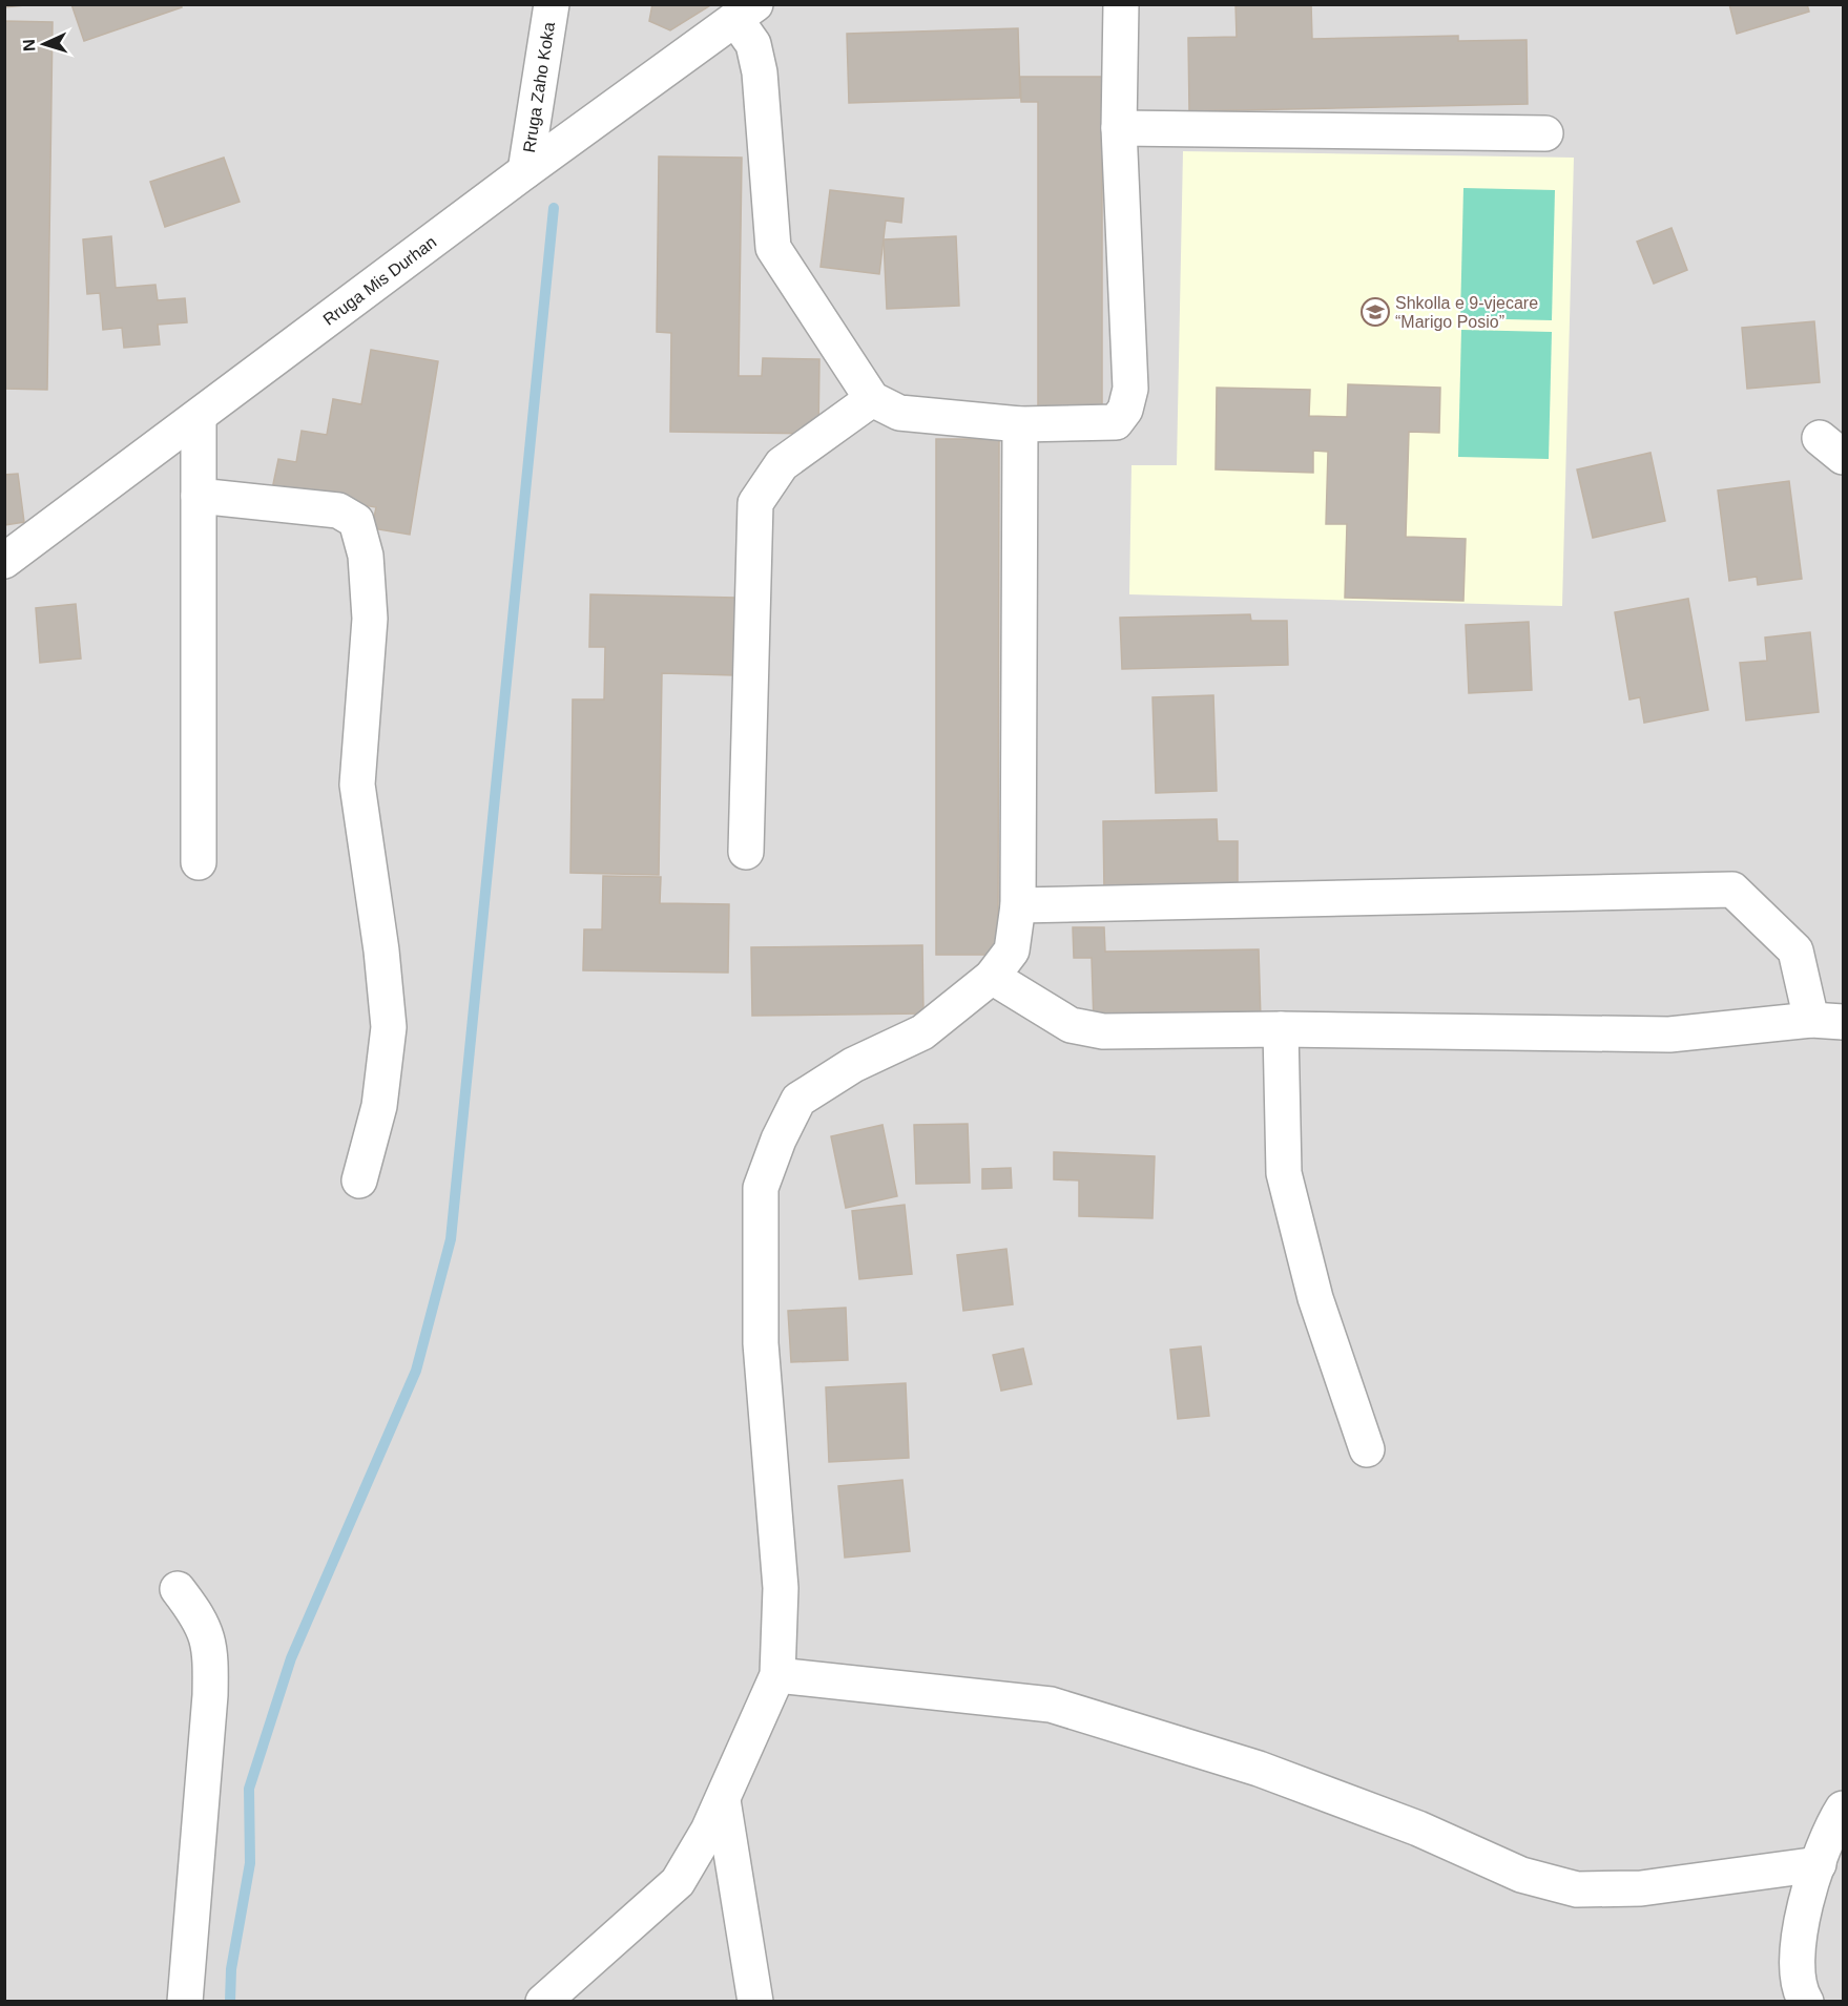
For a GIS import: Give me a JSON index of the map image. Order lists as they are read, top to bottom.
{
  "streets": {
    "street": ["Rruga Zaho Koka", "Rruga Mis Durhan"]
  },
  "crossings": [
    ["Rruga Zaho Koka", "Rruga Mis Durhan"]
  ],
  "places": {
    "school or university": ["Shkolla e 9-vjecare “Marigo Posio”"]
  },
  "north": "left"
}
